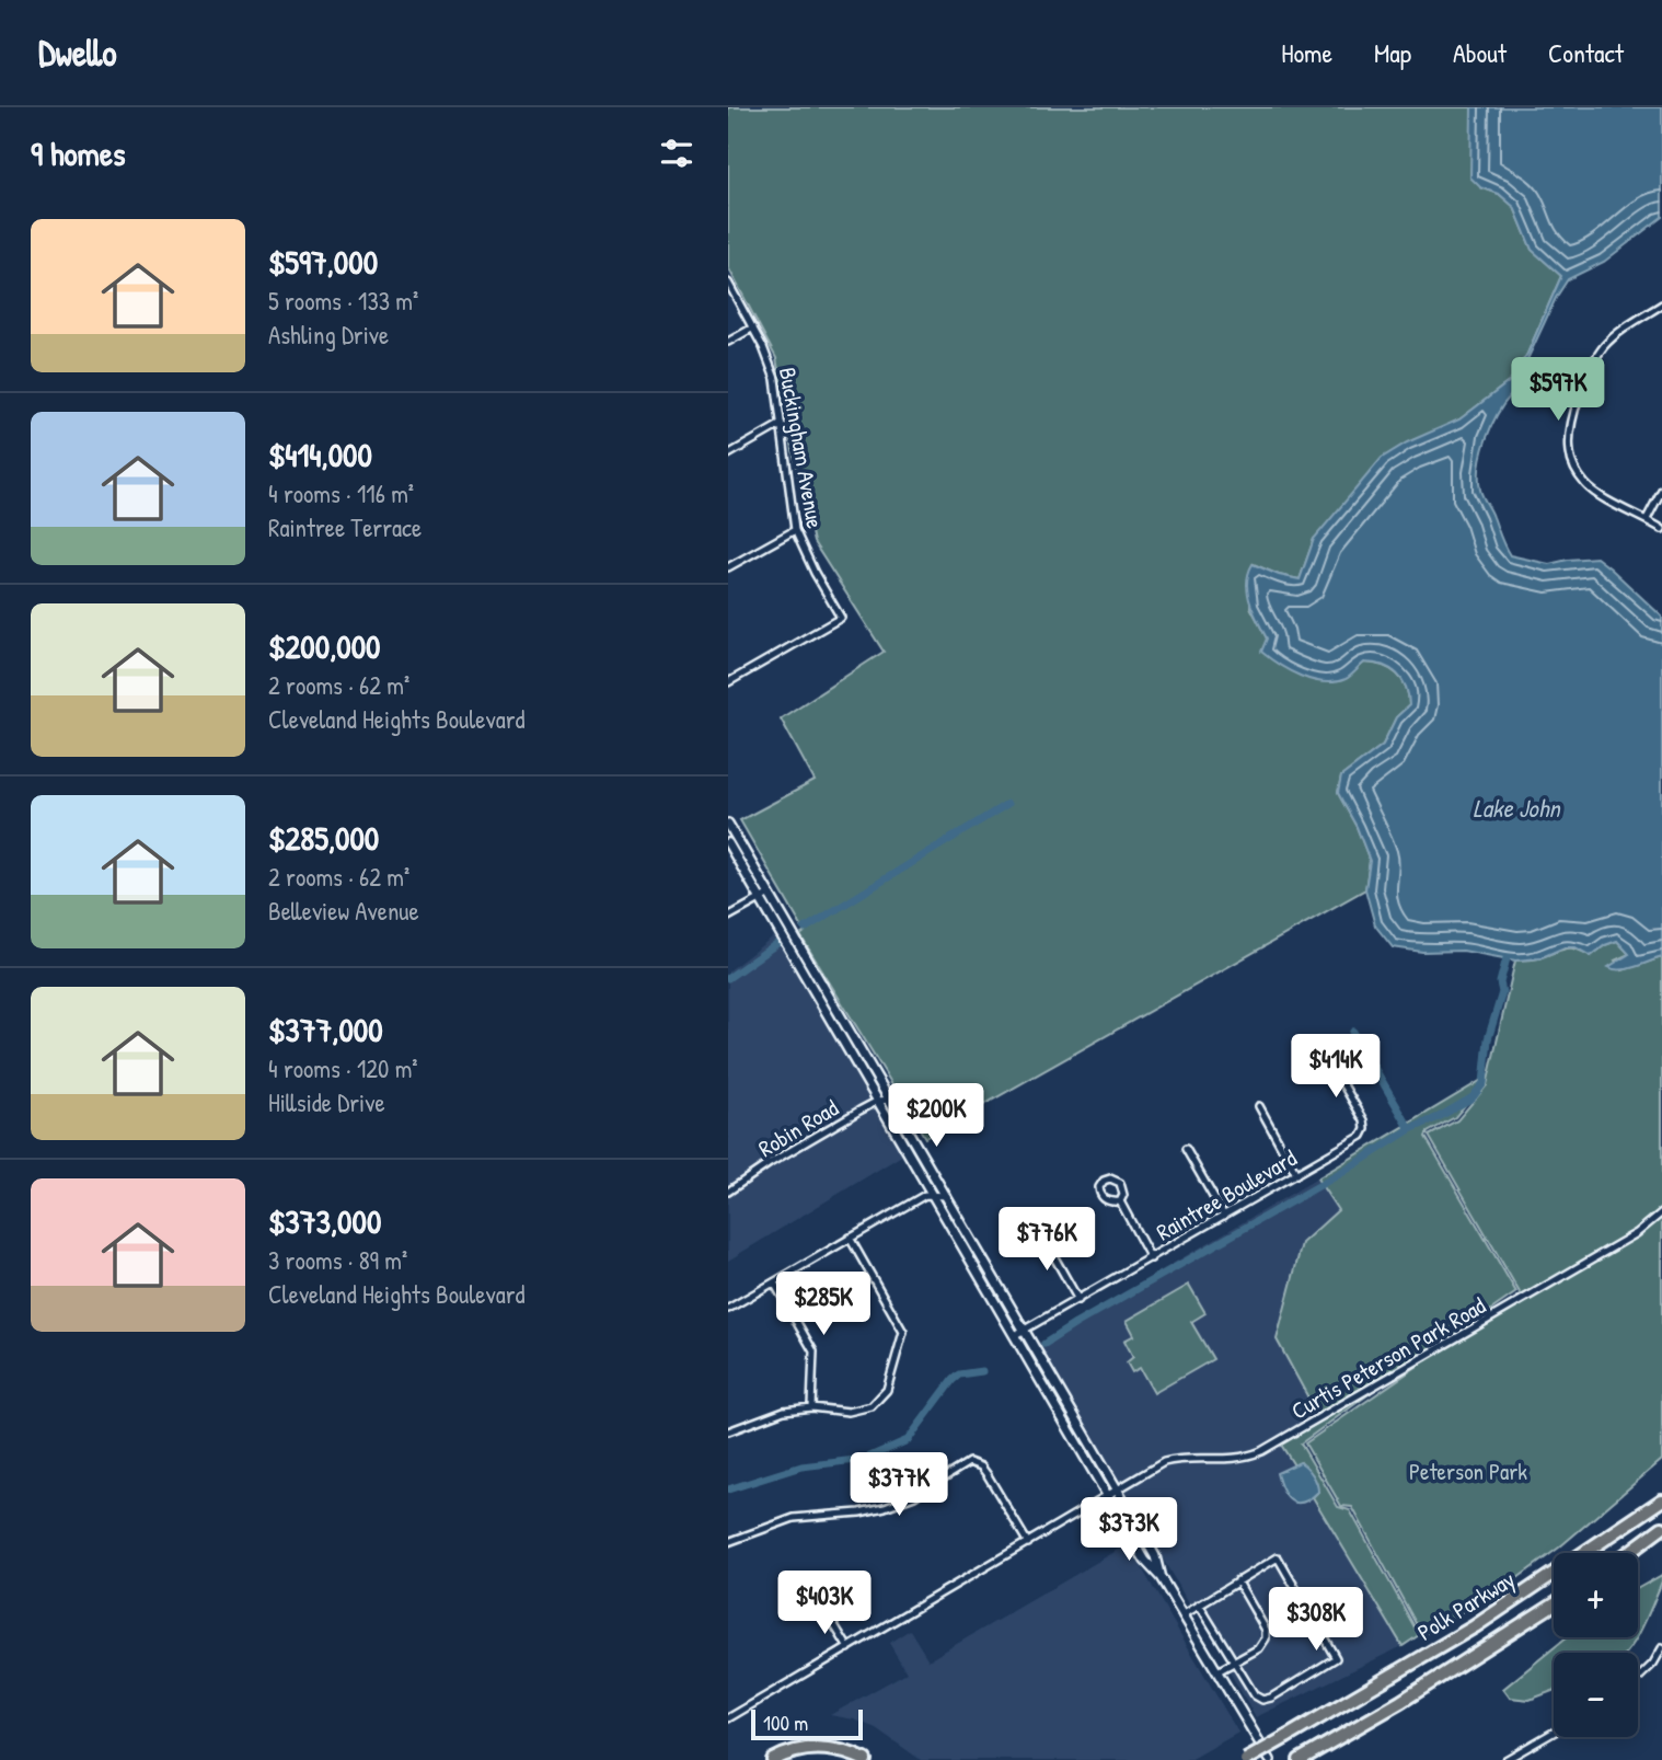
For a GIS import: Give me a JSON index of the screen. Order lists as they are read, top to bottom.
{
  "streets": {
    "highway": ["Polk Parkway"],
    "street": [
      "Buckingham Avenue",
      "Robin Road",
      "Raintree Boulevard",
      "Curtis Peterson Park Road"
    ]
  },
  "water": ["Lake John"],
  "parks": ["Peterson Park"],
  "scale_bar": "100 m",
  "page": {
    "header": "Dwello",
    "nav": [
      "Home",
      "Map",
      "About",
      "Contact"
    ],
    "heading": "9 homes",
    "list": [
      {
        "name": "$597,000",
        "note": "5 rooms · 133 m² · Ashling Drive"
      },
      {
        "name": "$414,000",
        "note": "4 rooms · 116 m² · Raintree Terrace"
      },
      {
        "name": "$200,000",
        "note": "2 rooms · 62 m² · Cleveland Heights Boulevard"
      },
      {
        "name": "$285,000",
        "note": "2 rooms · 62 m² · Belleview Avenue"
      },
      {
        "name": "$377,000",
        "note": "4 rooms · 120 m² · Hillside Drive"
      },
      {
        "name": "$373,000",
        "note": "3 rooms · 89 m² · Cleveland Heights Boulevard"
      }
    ],
    "price": [
      "$597K",
      "$414K",
      "$200K",
      "$776K",
      "$285K",
      "$377K",
      "$373K",
      "$403K",
      "$308K"
    ],
    "map_buttons": ["+", "−"],
    "scale": "100 m"
  }
}
